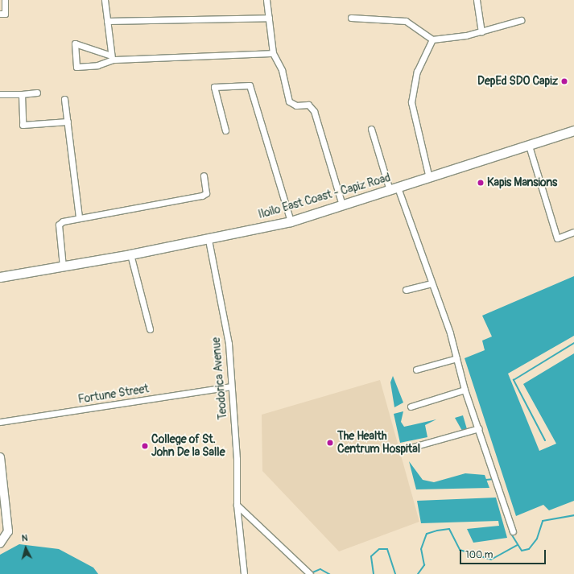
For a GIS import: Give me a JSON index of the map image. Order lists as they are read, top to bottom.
{
  "streets": {
    "main road": ["Iloilo East Coast - Capiz Road"],
    "street": ["Teodorica Avenue", "Fortune Street"]
  },
  "crossings": [
    ["Iloilo East Coast - Capiz Road", "Teodorica Avenue"],
    ["Teodorica Avenue", "Fortune Street"]
  ],
  "places": [
    "DepEd SDO Capiz",
    "Kapis Mansions",
    "The Health Centrum Hospital",
    "College of St. John De la Salle"
  ],
  "scale_bar": "100 m",
  "north": "top"
}
